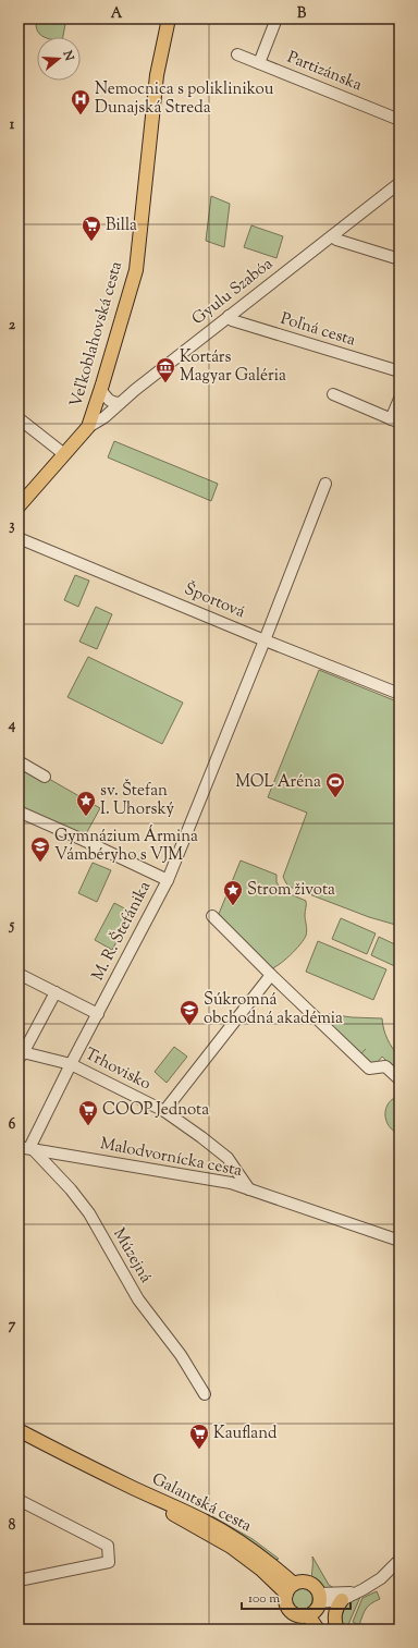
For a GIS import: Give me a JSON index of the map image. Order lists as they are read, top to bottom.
{
  "streets": {
    "main road": ["Veľkoblahovská cesta", "Galantská cesta"],
    "street": [
      "Partizánska",
      "Gyulu Szabóa",
      "Poľná cesta",
      "Športová",
      "M. R. Štefánika",
      "Trhovisko",
      "Malodvornícka cesta",
      "Múzejná"
    ]
  },
  "crossings": [
    ["Gyulu Szabóa", "Poľná cesta"],
    ["Gyulu Szabóa", "Veľkoblahovská cesta"],
    ["Športová", "M. R. Štefánika"],
    ["M. R. Štefánika", "Trhovisko"],
    ["Trhovisko", "Malodvornícka cesta"],
    ["Trhovisko", "Múzejná"],
    ["Malodvornícka cesta", "Múzejná"]
  ],
  "places": {
    "hospital": ["Nemocnica s poliklinikou Dunajská Streda"],
    "supermarket": ["Billa", "COOP Jednota", "Kaufland"],
    "museum": ["Kortárs Magyar Galéria"],
    "sports": ["MOL Aréna"],
    "place": ["sv. Štefan I. Uhorský", "Strom života"],
    "school or university": ["Gymnázium Ármina Vámbéryho s VJM", "Súkromná obchodná akadémia"]
  },
  "scale_bar": "100 m",
  "north": "right",
  "grid": {
    "columns": ["A", "B"],
    "rows": [
      "1",
      "2",
      "3",
      "4",
      "5",
      "6",
      "7",
      "8"
    ]
  }
}
